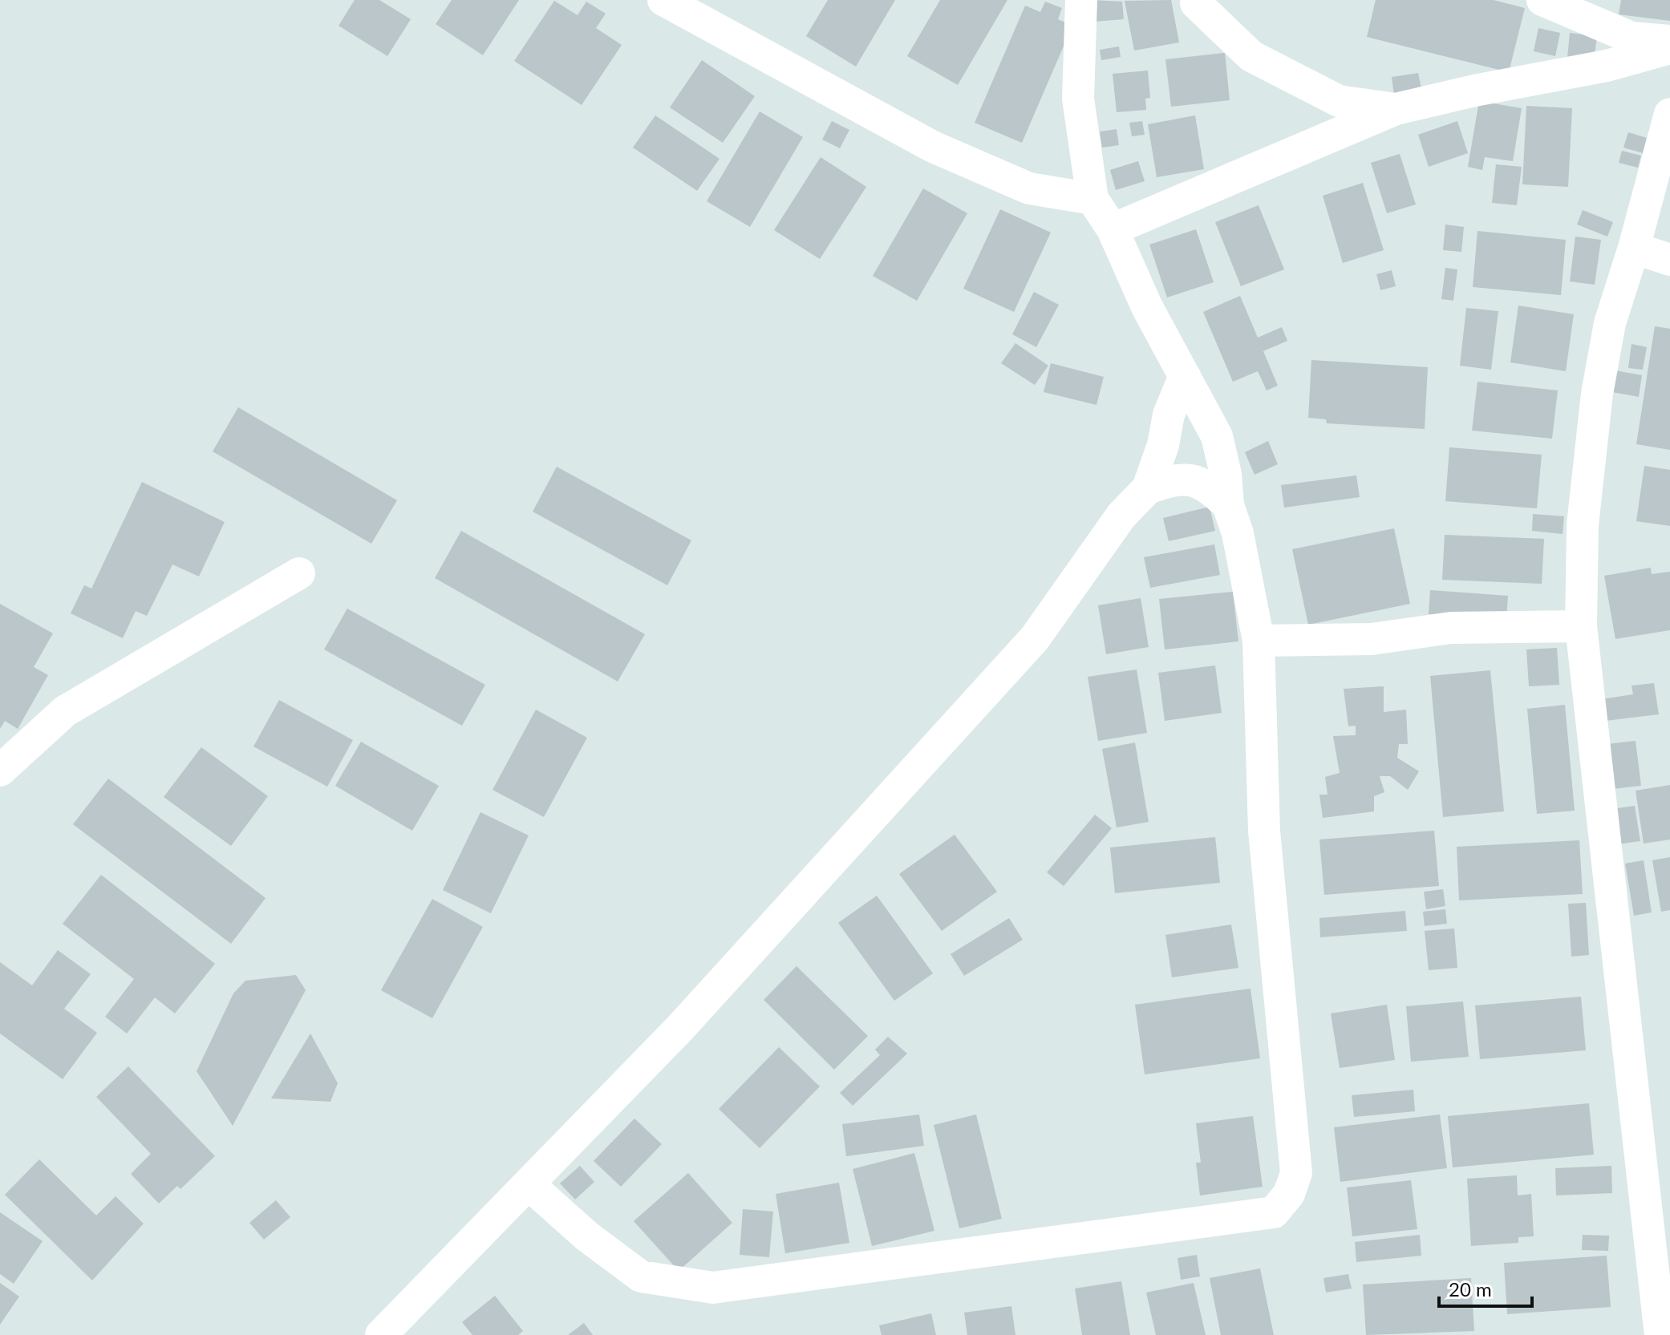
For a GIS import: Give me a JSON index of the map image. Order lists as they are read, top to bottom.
{
  "scale_bar": "20 m"
}
